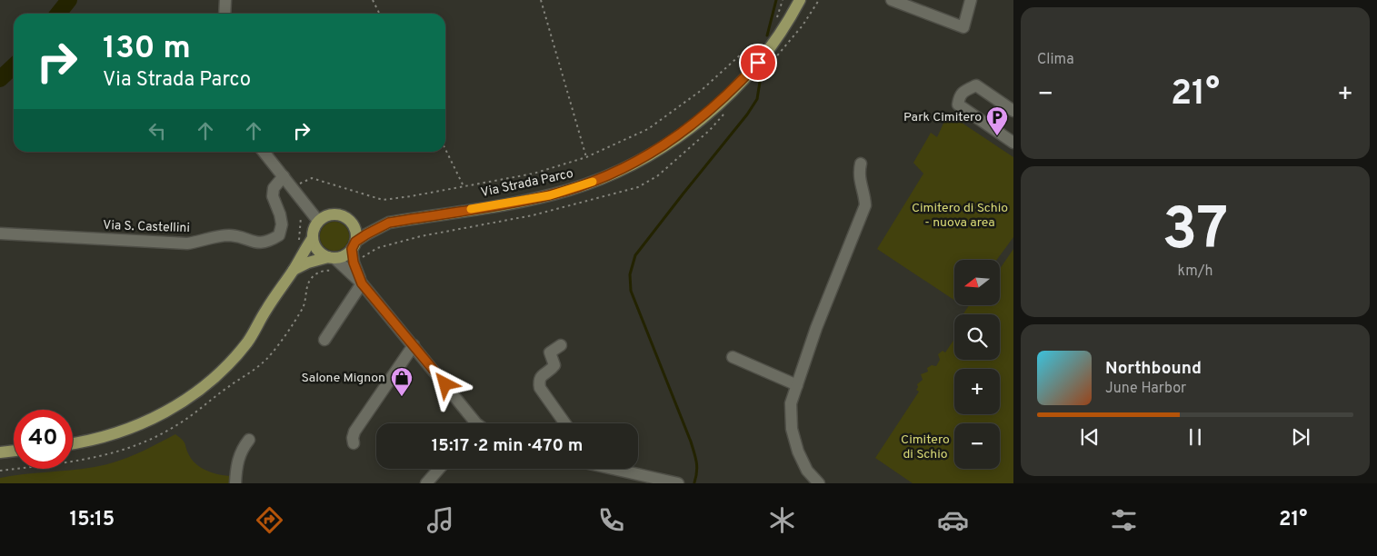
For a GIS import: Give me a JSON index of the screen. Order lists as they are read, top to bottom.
{
  "streets": {
    "main road": ["Via Strada Parco"],
    "street": ["Via S. Castellini"]
  },
  "parks": ["Cimitero di Schio - nuova area", "Cimitero di Schio"],
  "places": {
    "parking": ["Park Cimitero"],
    "shop": ["Salone Mignon"]
  },
  "north": "left",
  "page": {
    "tile": [
      "Clima",
      ["37", "km/h"]
    ],
    "turn": ["130 m", "Via Strada Parco"],
    "heat": ["−", "21°", "+"],
    "map_buttons": ["+", "−"],
    "song": ["Northbound", "June Harbor"],
    "limit": "40",
    "trip": "15:17 · 2 min · 470 m",
    "tabs": ["15:15", "21°"]
  }
}
